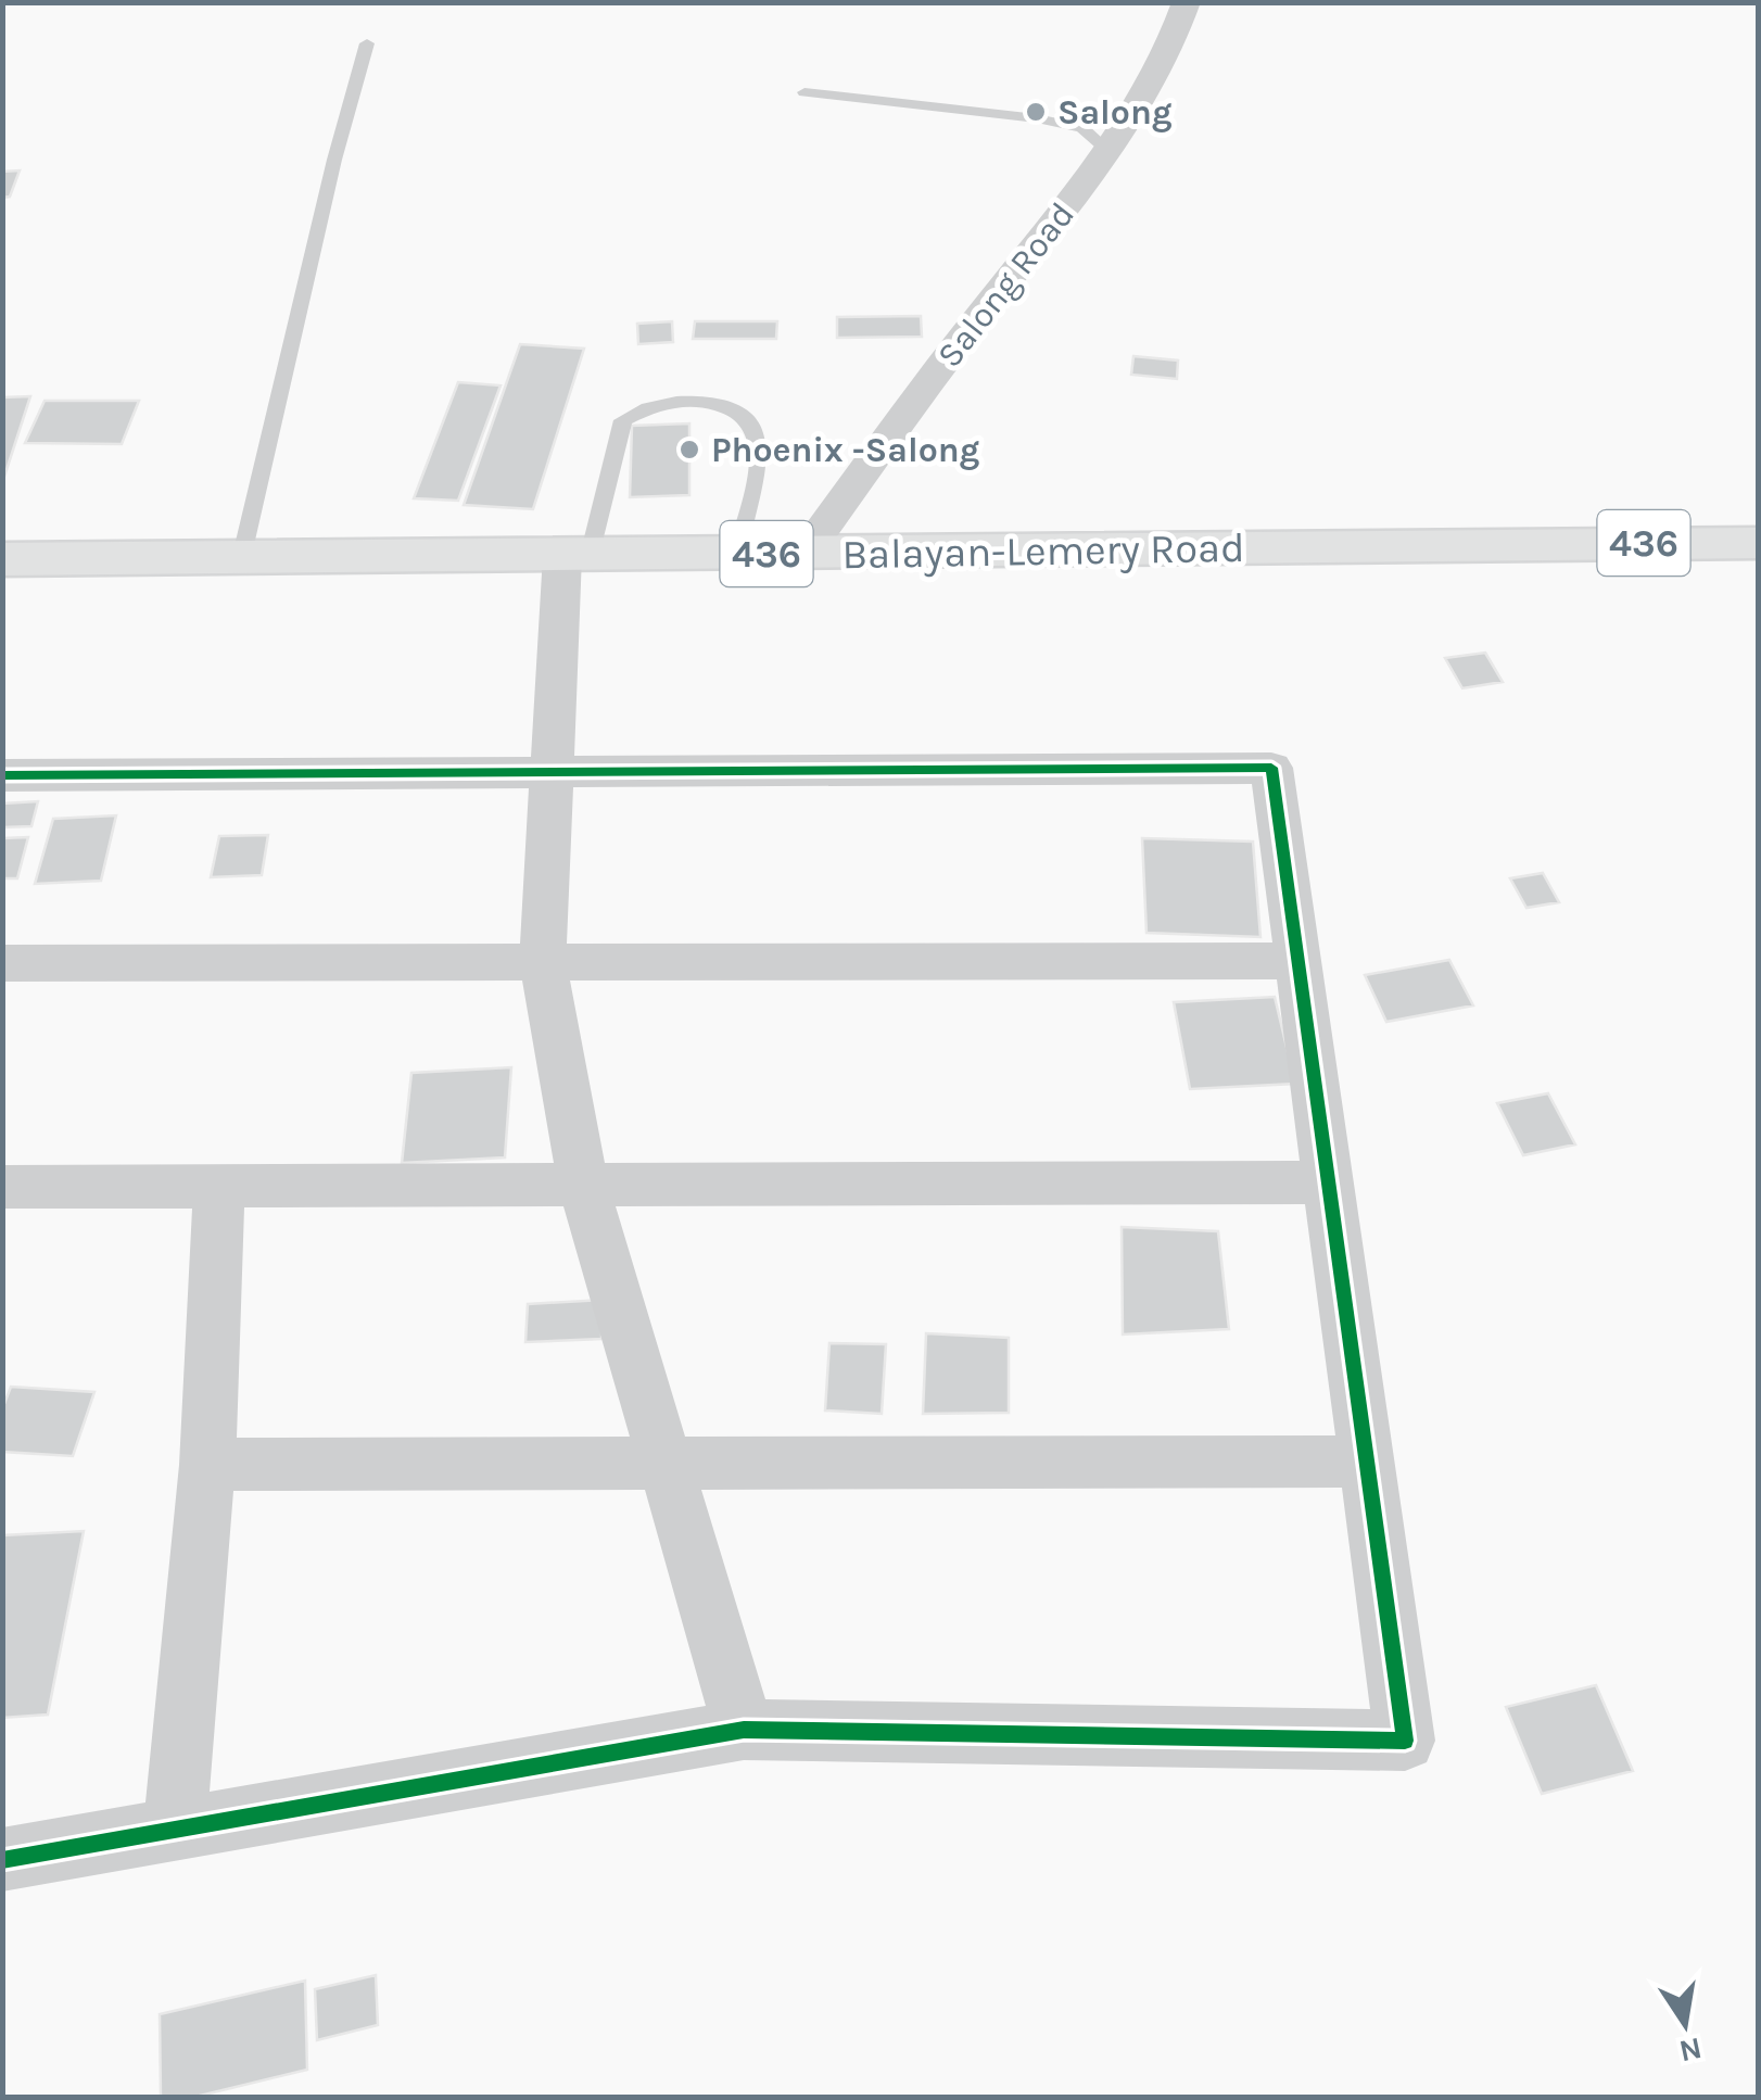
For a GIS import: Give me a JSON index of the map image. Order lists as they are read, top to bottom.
{
  "streets": {
    "main road": ["436", "Balayan-Lemery Road"],
    "street": ["Salong Road"]
  },
  "crossings": [
    ["Salong Road", "Balayan-Lemery Road"]
  ],
  "places": ["Salong", "Phoenix -Salong"],
  "north": "bottom"
}
